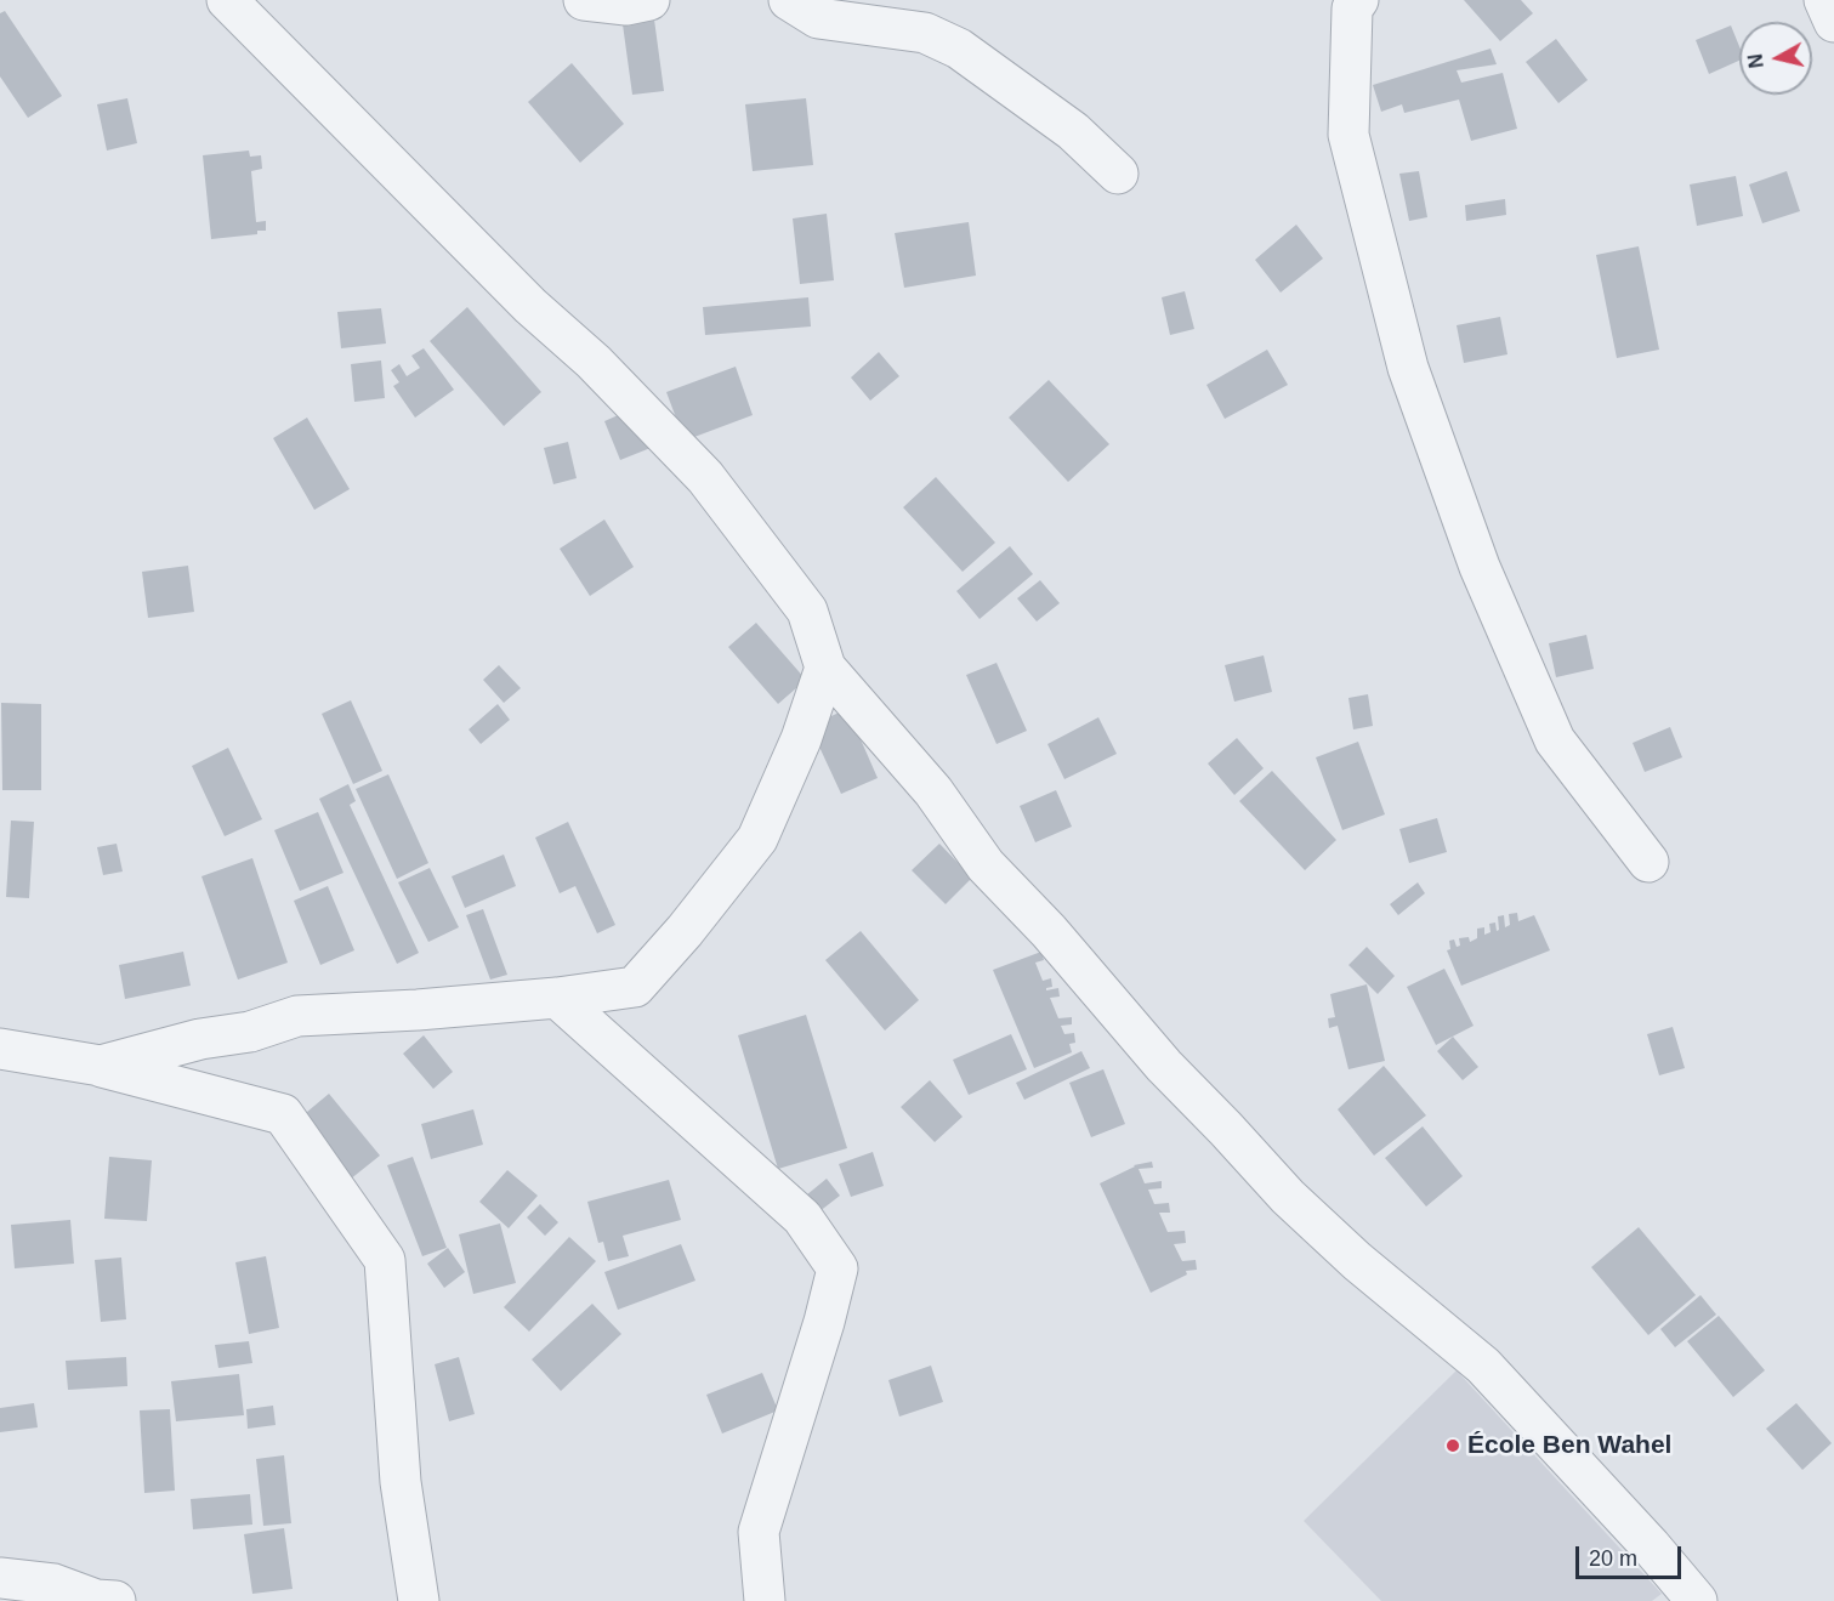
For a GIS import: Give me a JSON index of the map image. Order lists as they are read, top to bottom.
{
  "places": ["École Ben Wahel"],
  "scale_bar": "20 m",
  "north": "left"
}
